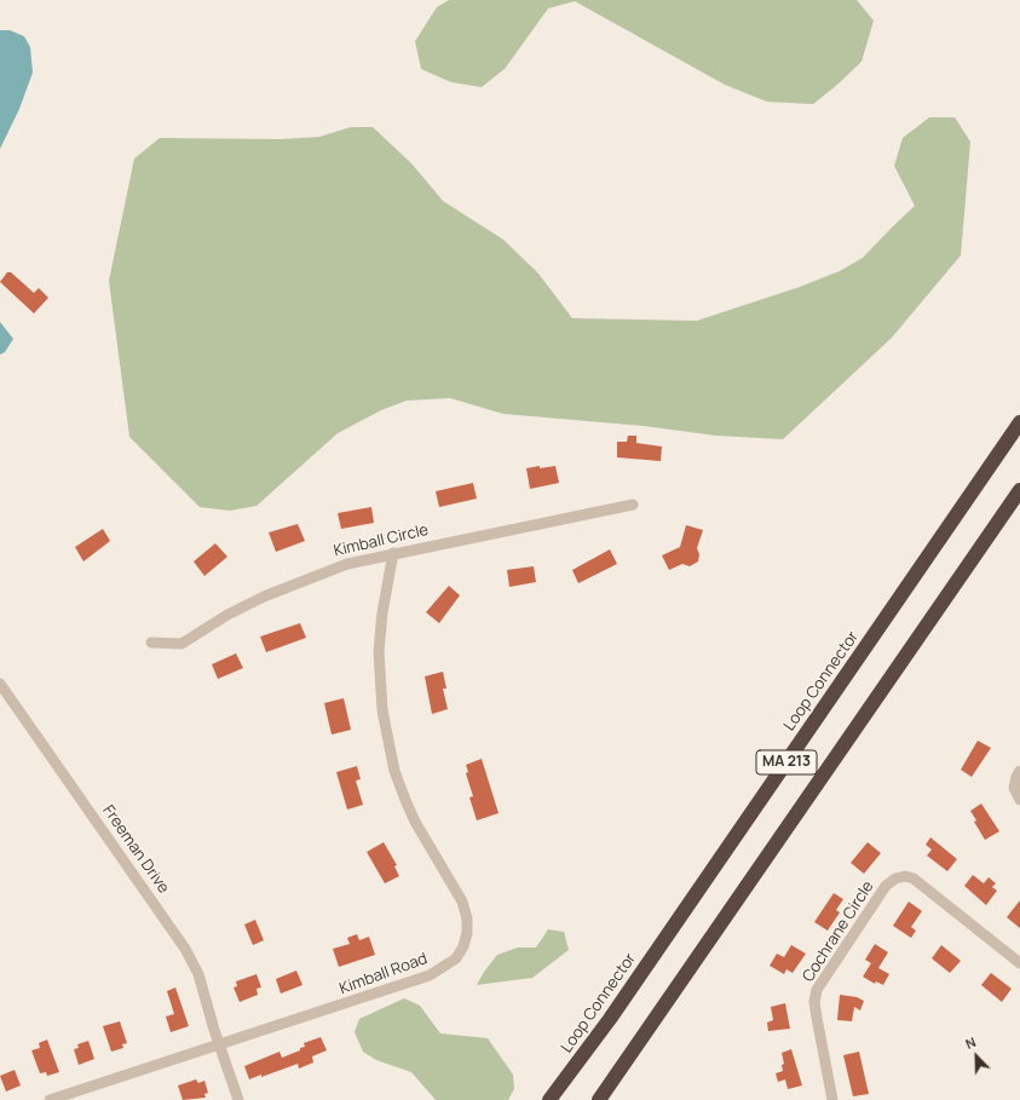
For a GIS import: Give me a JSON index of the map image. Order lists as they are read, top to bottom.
{
  "streets": {
    "highway": ["Loop Connector", "MA 213"],
    "street": [
      "Kimball Circle",
      "Freeman Drive",
      "Cochrane Circle",
      "Kimball Road"
    ]
  },
  "crossings": [
    ["Kimball Circle", "Kimball Road"],
    ["Freeman Drive", "Kimball Road"]
  ],
  "north": "top left"
}
